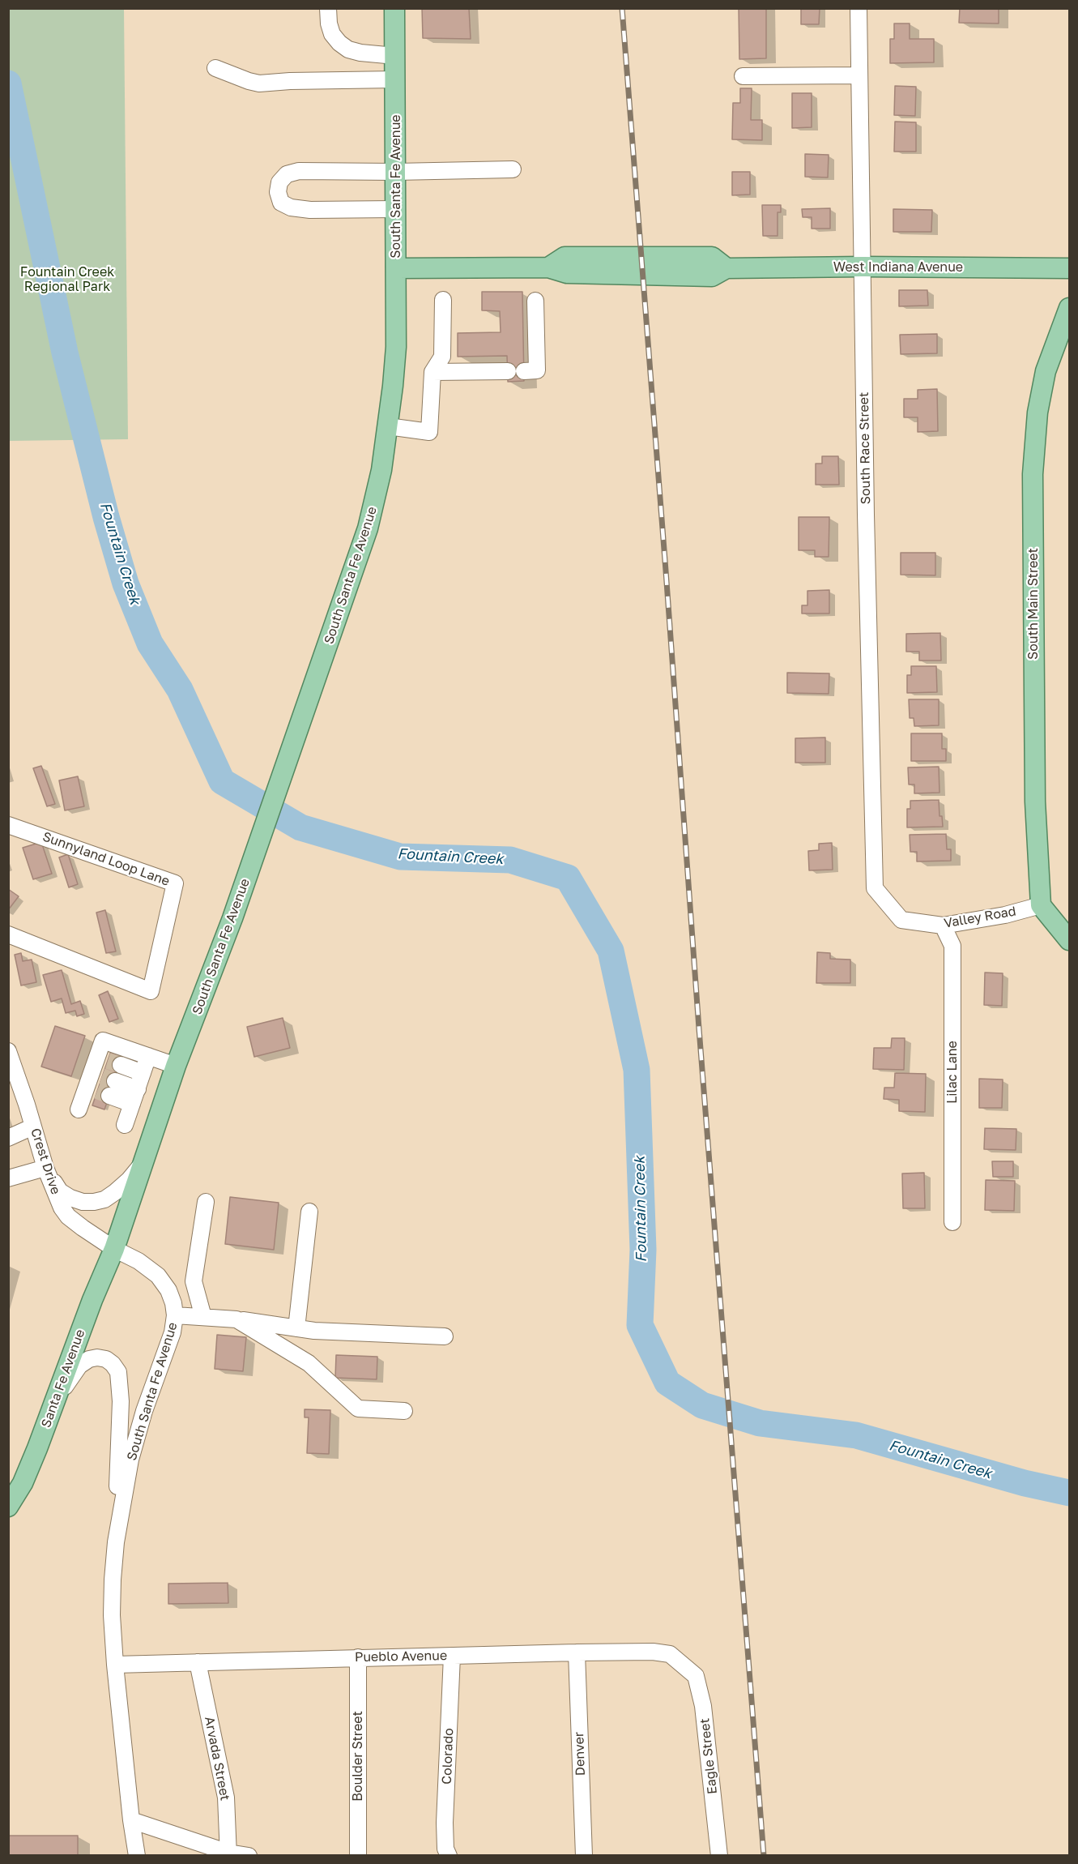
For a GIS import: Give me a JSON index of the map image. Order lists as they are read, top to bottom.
{
  "streets": {
    "main road": [
      "South Santa Fe Avenue",
      "West Indiana Avenue",
      "South Main Street",
      "Santa Fe Avenue"
    ],
    "street": [
      "South Race Street",
      "Sunnyland Loop Lane",
      "Valley Road",
      "Lilac Lane",
      "Crest Drive",
      "Pueblo Avenue",
      "Denver",
      "Boulder Street",
      "Colorado",
      "Eagle Street",
      "Arvada Street"
    ]
  },
  "crossings": [
    ["South Santa Fe Avenue", "West Indiana Avenue"],
    ["South Santa Fe Avenue", "Crest Drive"],
    ["South Santa Fe Avenue", "Santa Fe Avenue"],
    ["South Santa Fe Avenue", "Pueblo Avenue"],
    ["West Indiana Avenue", "South Race Street"],
    ["South Race Street", "Valley Road"],
    ["South Main Street", "Valley Road"],
    ["Valley Road", "Lilac Lane"],
    ["Crest Drive", "Santa Fe Avenue"],
    ["Pueblo Avenue", "Denver"],
    ["Pueblo Avenue", "Boulder Street"],
    ["Pueblo Avenue", "Colorado"],
    ["Pueblo Avenue", "Eagle Street"],
    ["Pueblo Avenue", "Arvada Street"]
  ],
  "water": ["Fountain Creek"],
  "parks": ["Fountain Creek Regional Park"]
}
